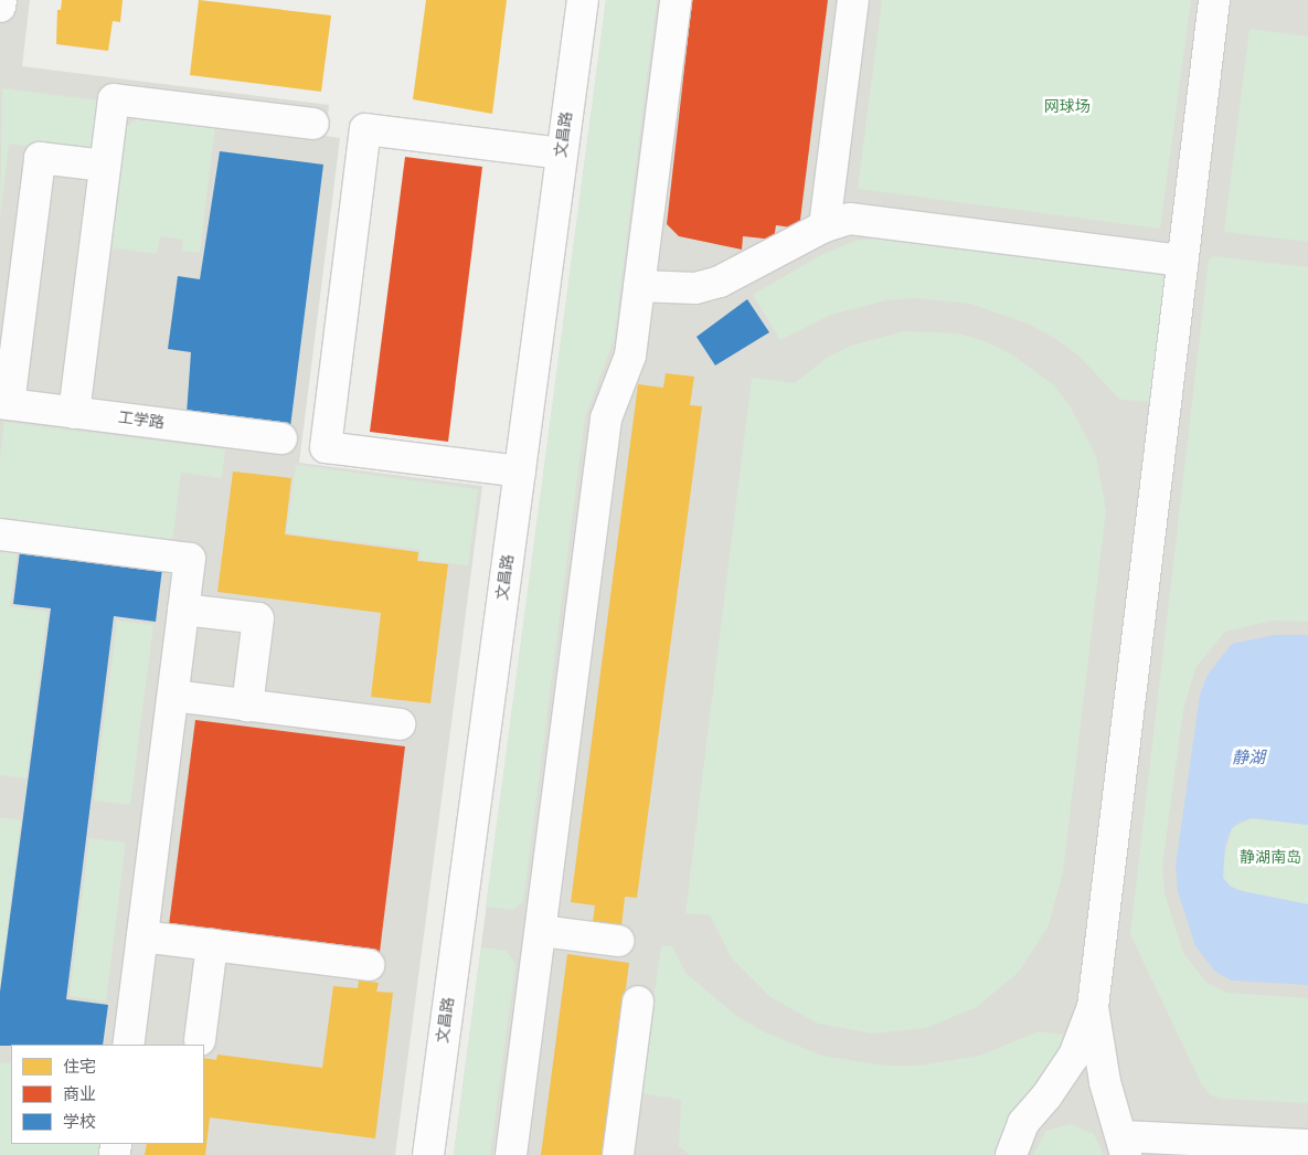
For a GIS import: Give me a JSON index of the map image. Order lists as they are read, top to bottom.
{
  "streets": {
    "street": ["文昌路", "工学路"]
  },
  "water": ["静湖"],
  "parks": ["网球场", "静湖南岛"],
  "legend": ["住宅", "商业", "学校"]
}
